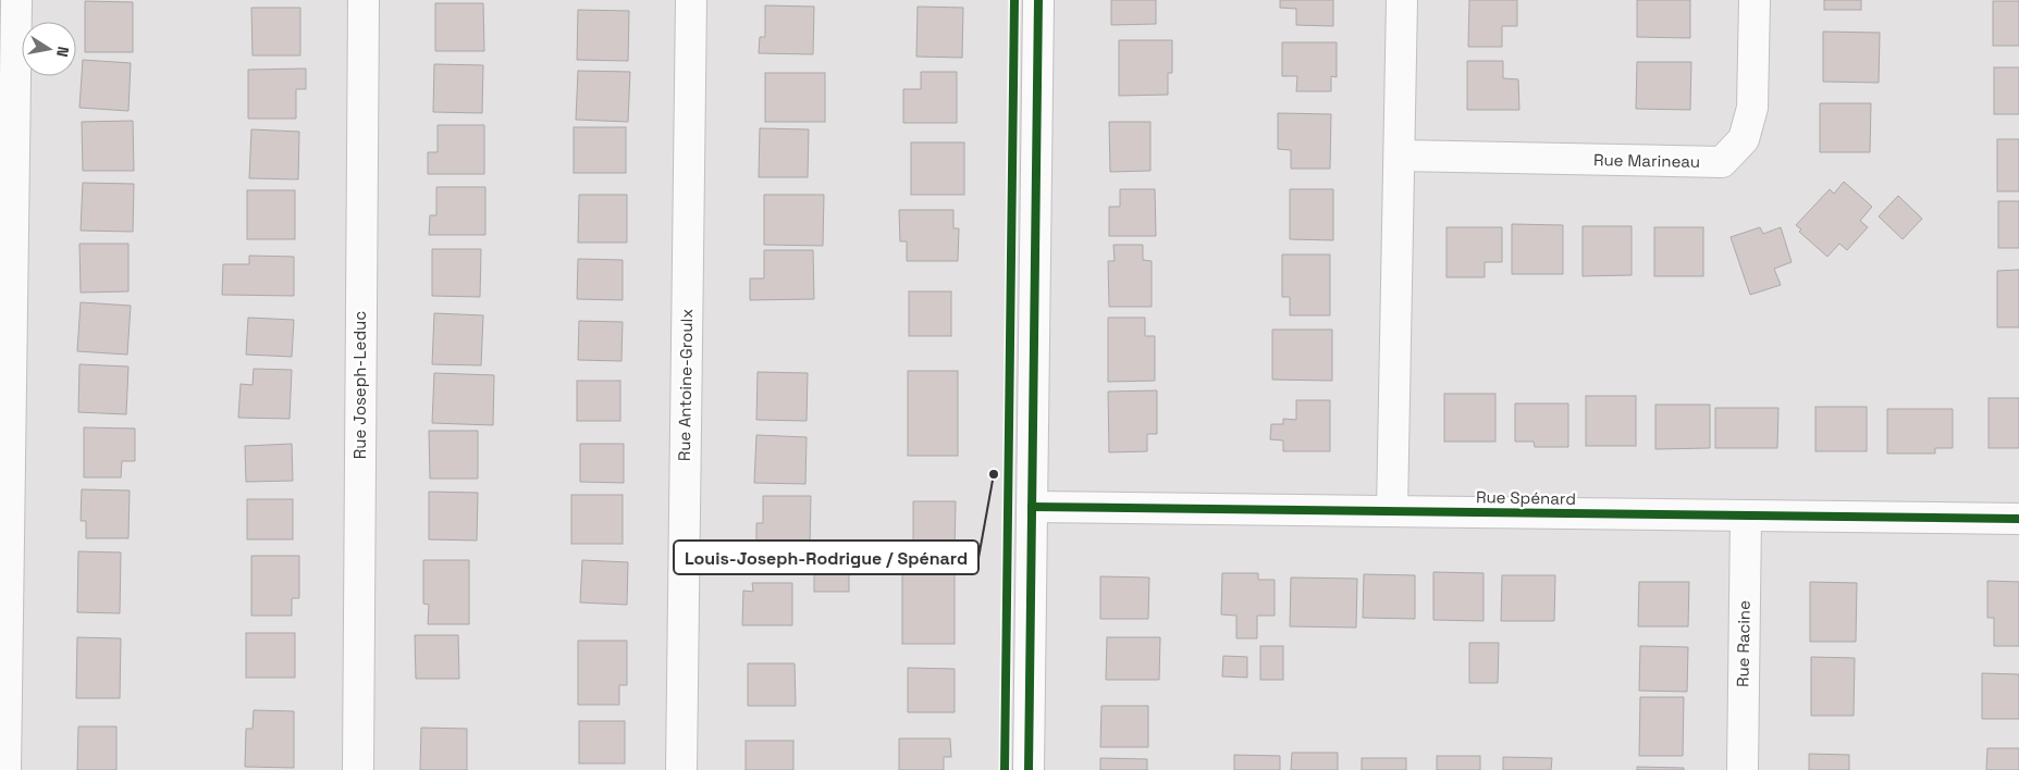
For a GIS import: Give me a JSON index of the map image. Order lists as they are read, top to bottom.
{
  "streets": {
    "street": [
      "Rue Marineau",
      "Rue Joseph-Leduc",
      "Rue Antoine-Groulx",
      "Rue Spénard",
      "Rue Racine"
    ]
  },
  "crossings": [
    ["Rue Spénard", "Rue Racine"]
  ],
  "places": ["Louis-Joseph-Rodrigue / Spénard"],
  "north": "right"
}
